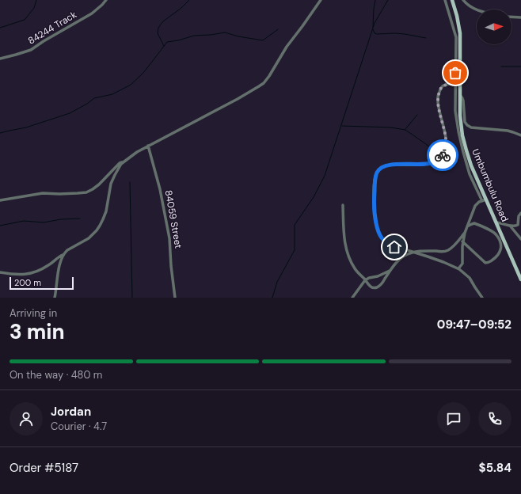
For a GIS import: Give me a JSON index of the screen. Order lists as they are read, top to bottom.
{
  "streets": {
    "main road": ["Umbumbulu Road"],
    "street": ["84244 Track", "84059 Street"]
  },
  "scale_bar": "200 m",
  "north": "right",
  "page": {
    "scale": "200 m",
    "heading": ["3 min", "Arriving in", "09:47–09:52"],
    "panel": [
      "Jordan",
      "Courier · 4.7",
      "Order #5187",
      "$5.84"
    ],
    "bar": "On the way · 480 m"
  }
}
